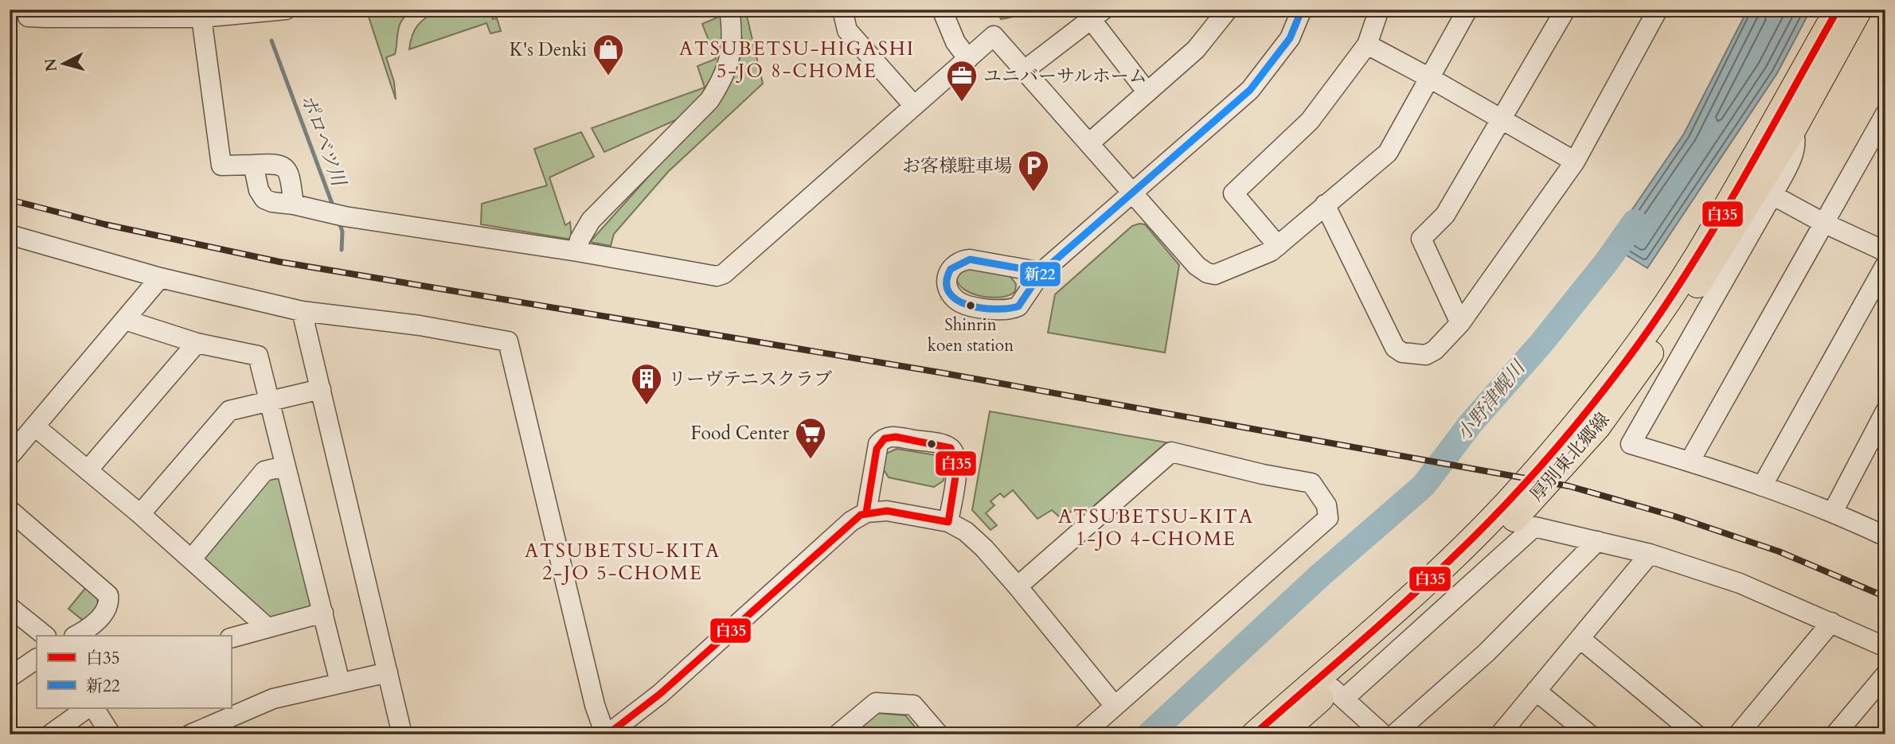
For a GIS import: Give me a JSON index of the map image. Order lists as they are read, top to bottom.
{
  "streets": {
    "main road": ["厚別東北郷線"]
  },
  "districts": ["ATSUBETSU-HIGASHI 5-JO 8-CHOME", "ATSUBETSU-KITA 1-JO 4-CHOME", "ATSUBETSU-KITA 2-JO 5-CHOME"],
  "water": ["ポロベツ川", "小野津幌川"],
  "places": {
    "shop": ["K's Denki"],
    "office": ["ユニバーサルホーム"],
    "parking": ["お客様駐車場"],
    "other": ["Shinrin koen station"],
    "building": ["リーヴテニスクラブ"],
    "supermarket": ["Food Center"]
  },
  "lines": ["transit line 白35", "transit line 新22"],
  "legend": ["白35", "新22"],
  "north": "left"
}
